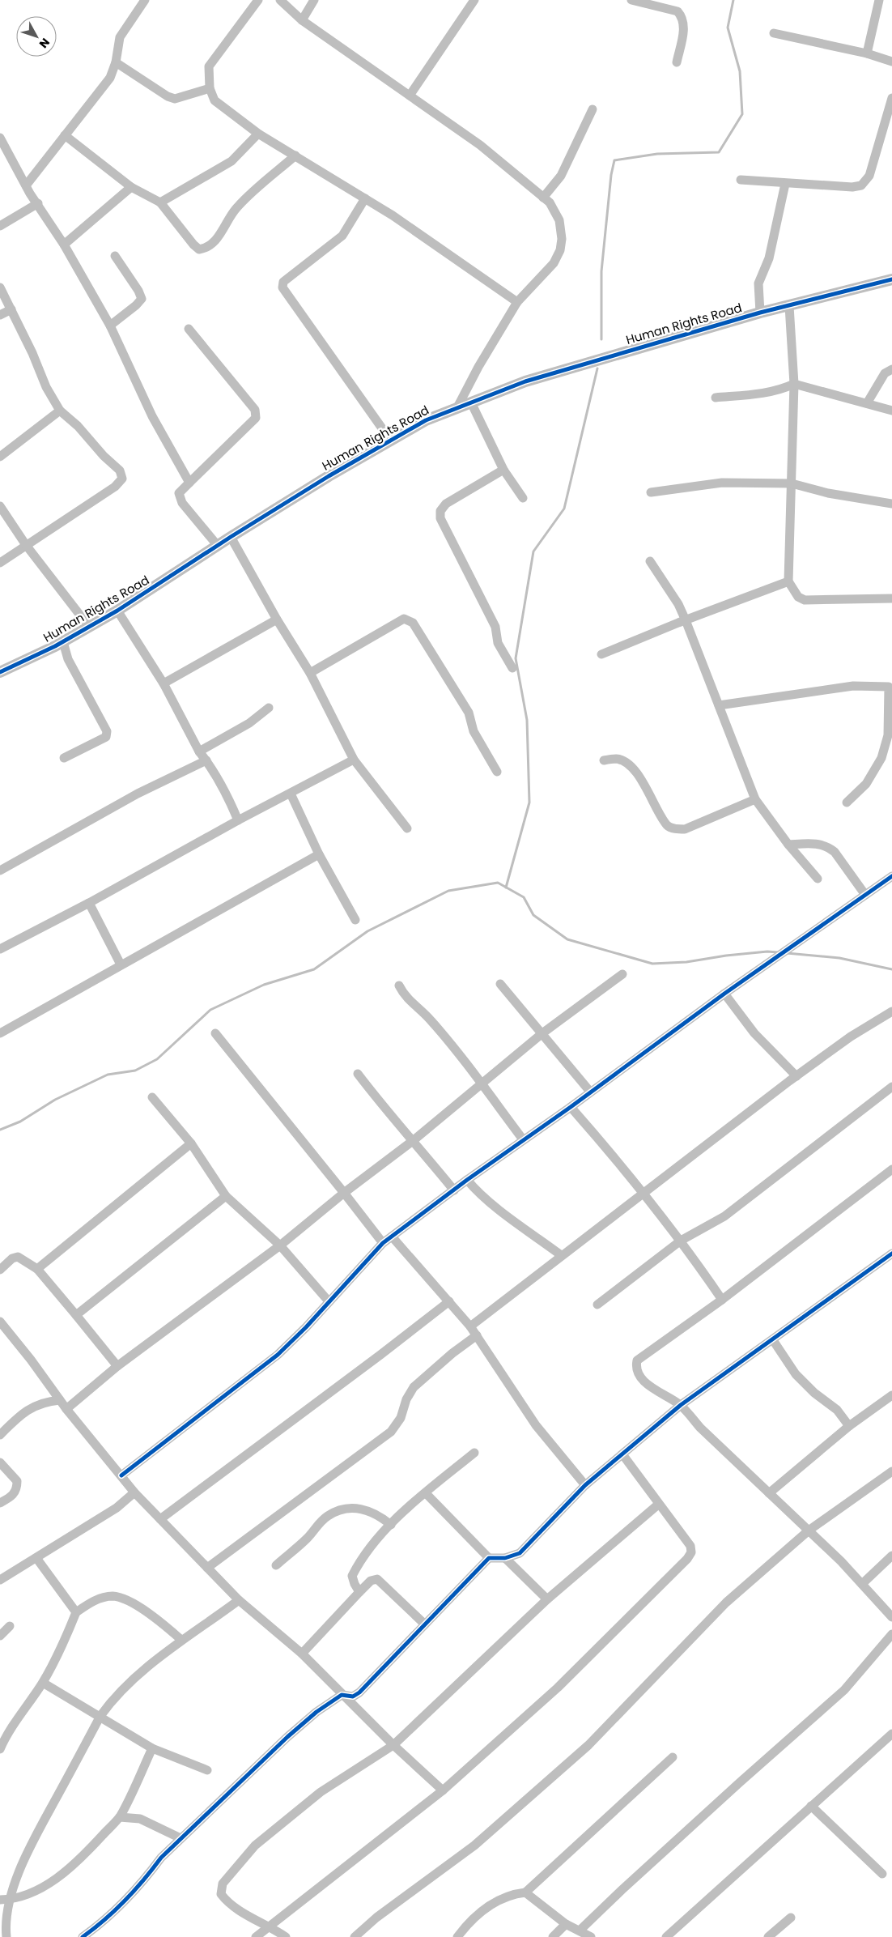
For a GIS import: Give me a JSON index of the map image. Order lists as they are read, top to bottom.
{
  "streets": {
    "street": ["Human Rights Road"]
  },
  "north": "bottom right"
}
